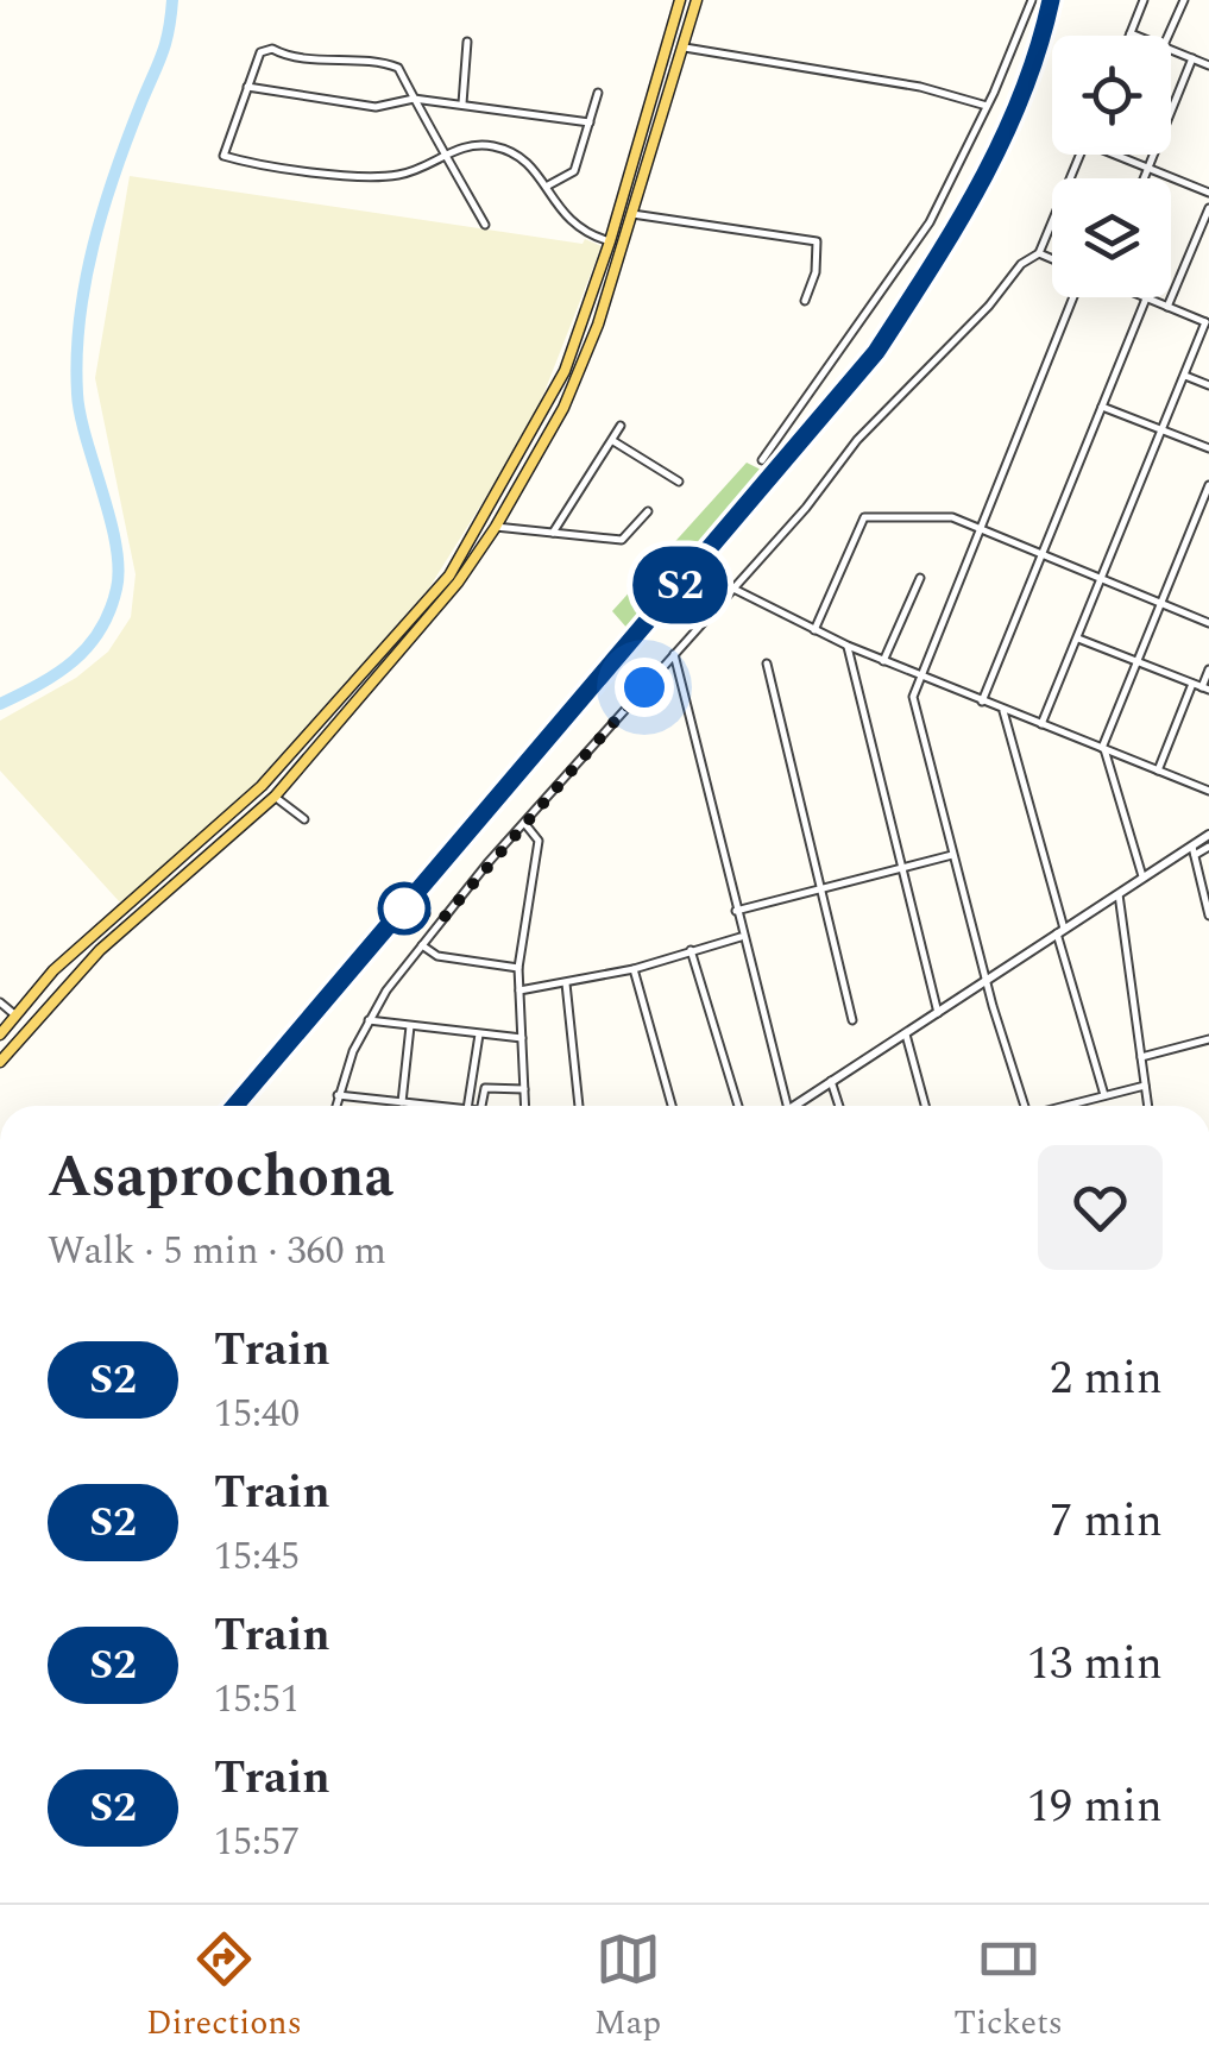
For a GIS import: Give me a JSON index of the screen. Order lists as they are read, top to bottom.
{
  "page": {
    "on_map": "S2",
    "heading": ["Asaprochona", "Walk · 5 min · 360 m"],
    "list": [
      {
        "mark": "S2",
        "name": "Train",
        "note": "15:40",
        "value": "2 min"
      },
      {
        "mark": "S2",
        "name": "Train",
        "note": "15:45",
        "value": "7 min"
      },
      {
        "mark": "S2",
        "name": "Train",
        "note": "15:51",
        "value": "13 min"
      },
      {
        "mark": "S2",
        "name": "Train",
        "note": "15:57",
        "value": "19 min"
      }
    ],
    "tabs": ["Directions", "Map", "Tickets"]
  }
}
